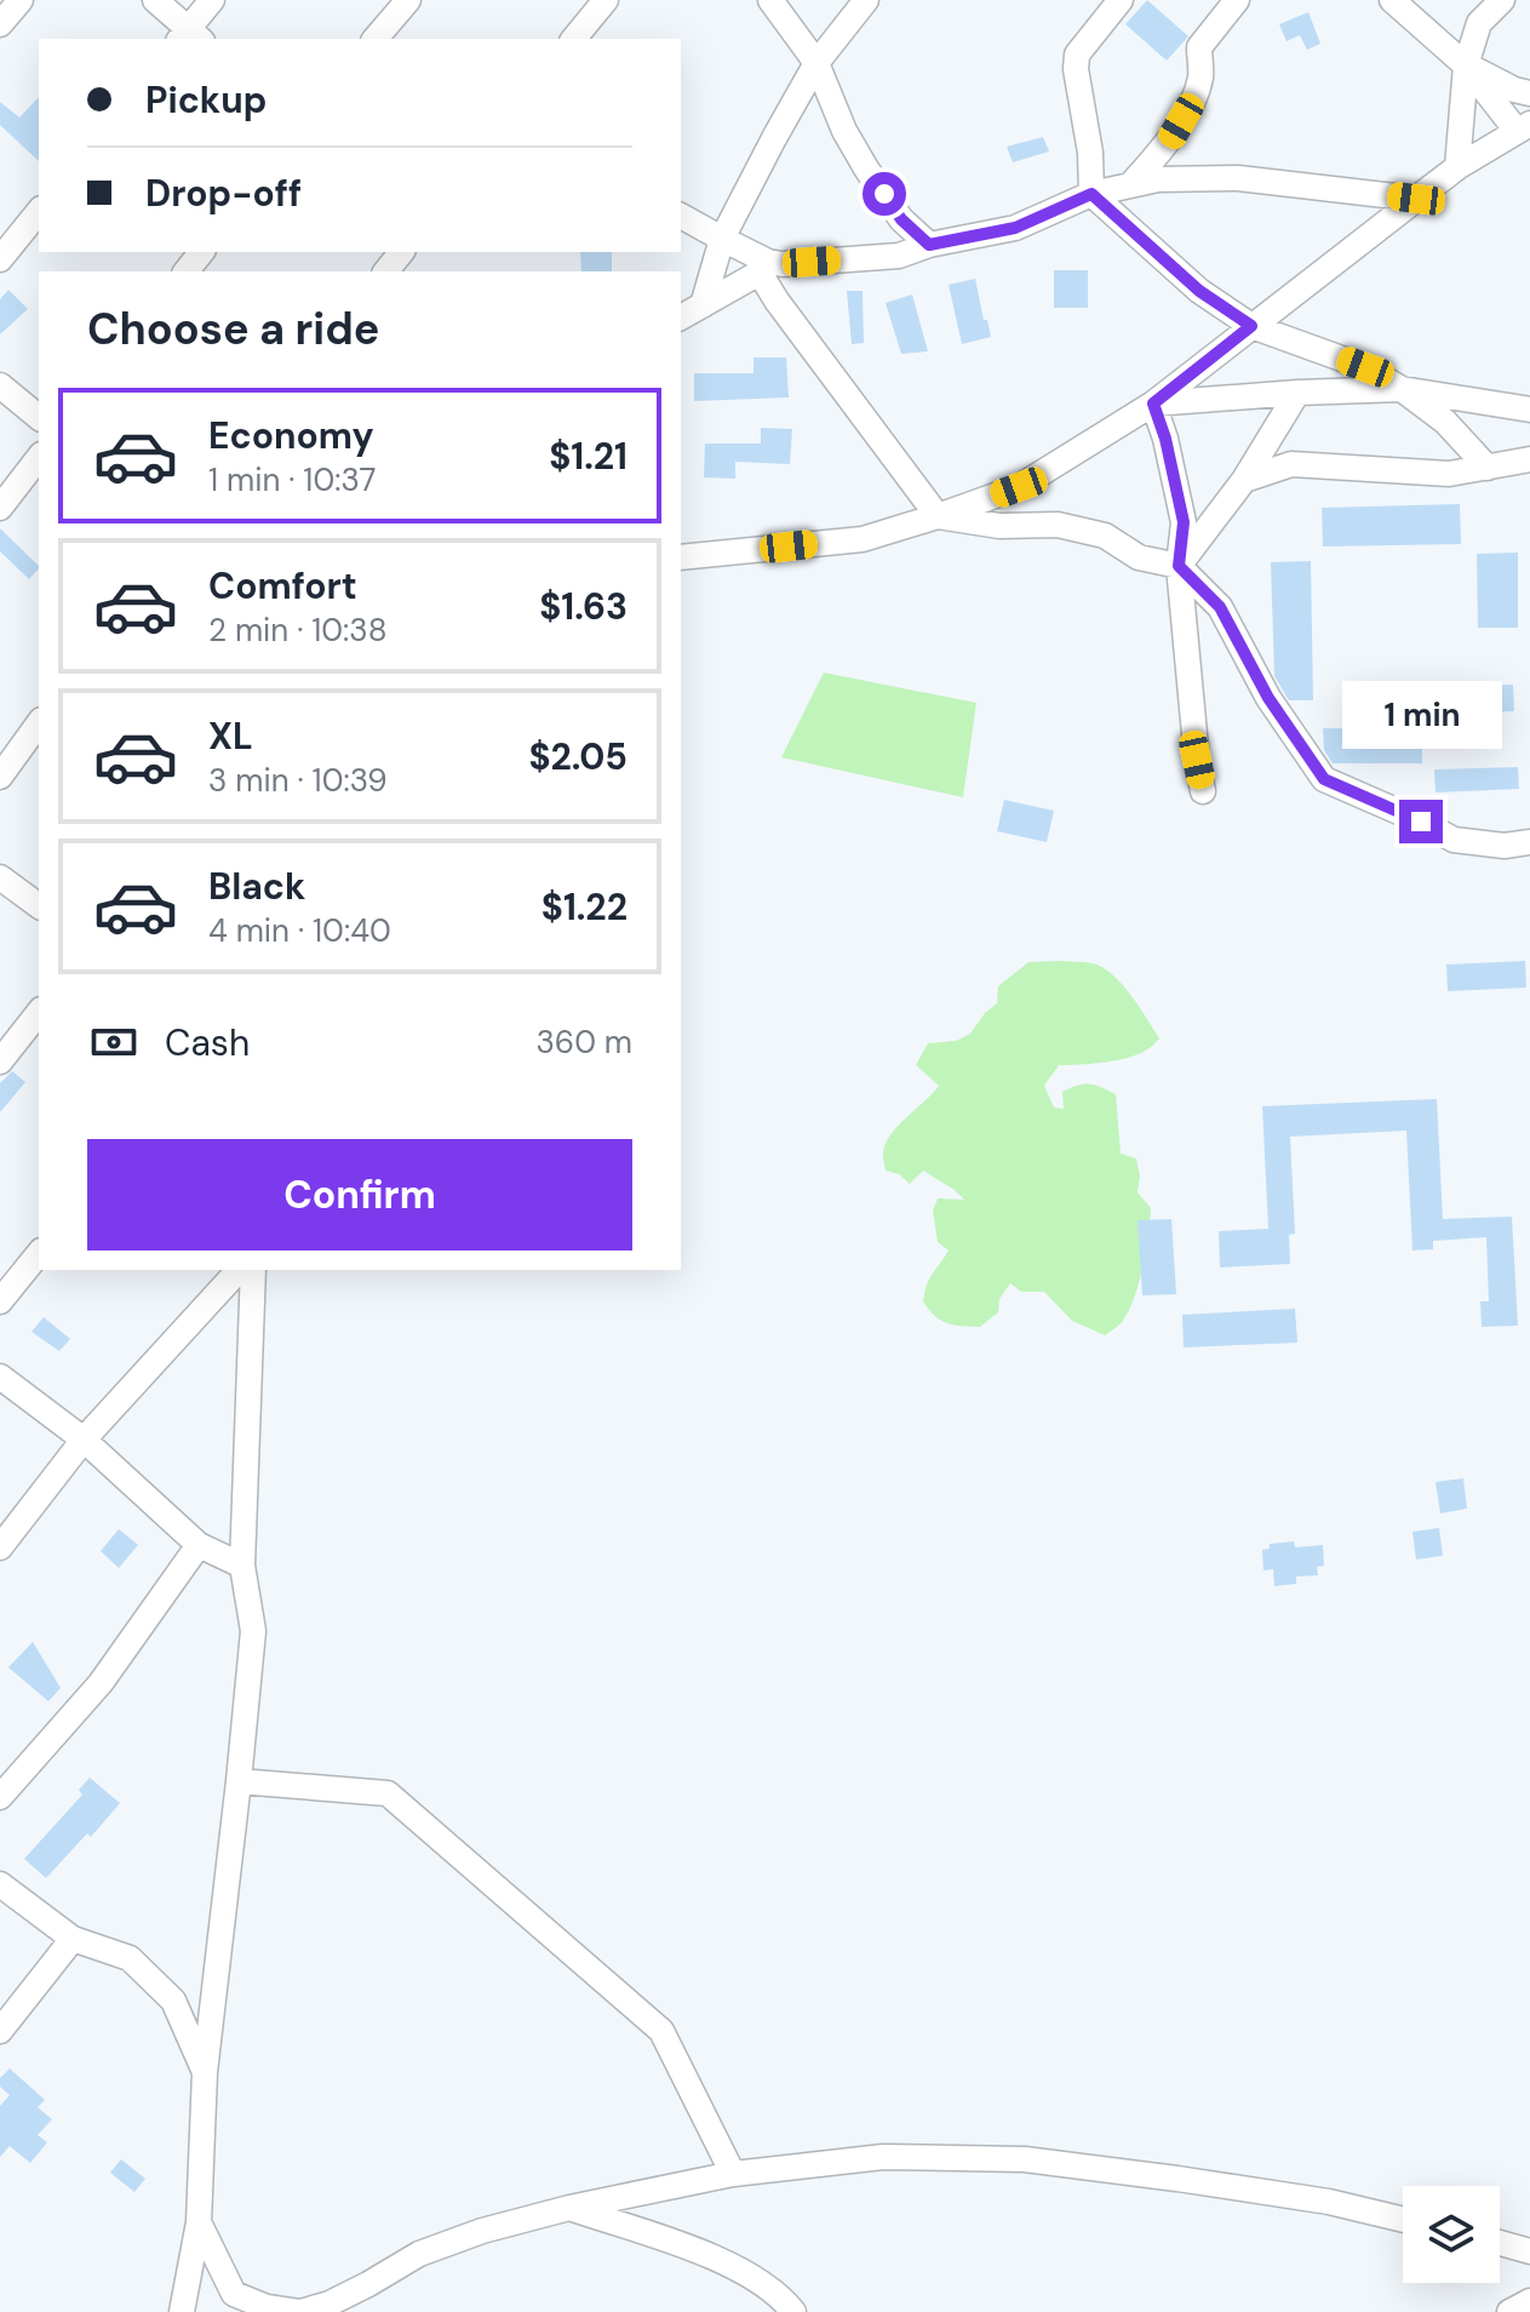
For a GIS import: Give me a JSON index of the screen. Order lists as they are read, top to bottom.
{
  "page": {
    "banner": ["Pickup", "Drop-off"],
    "heading": "Choose a ride",
    "list": [
      {
        "name": "Economy",
        "note": "1 min · 10:37",
        "value": "$1.21"
      },
      {
        "name": "Comfort",
        "note": "2 min · 10:38",
        "value": "$1.63"
      },
      {
        "name": "XL",
        "note": "3 min · 10:39",
        "value": "$2.05"
      },
      {
        "name": "Black",
        "note": "4 min · 10:40",
        "value": "$1.22"
      }
    ],
    "bubble": "1 min",
    "pay": ["Cash", "360 m"],
    "buttons": "Confirm"
  }
}
